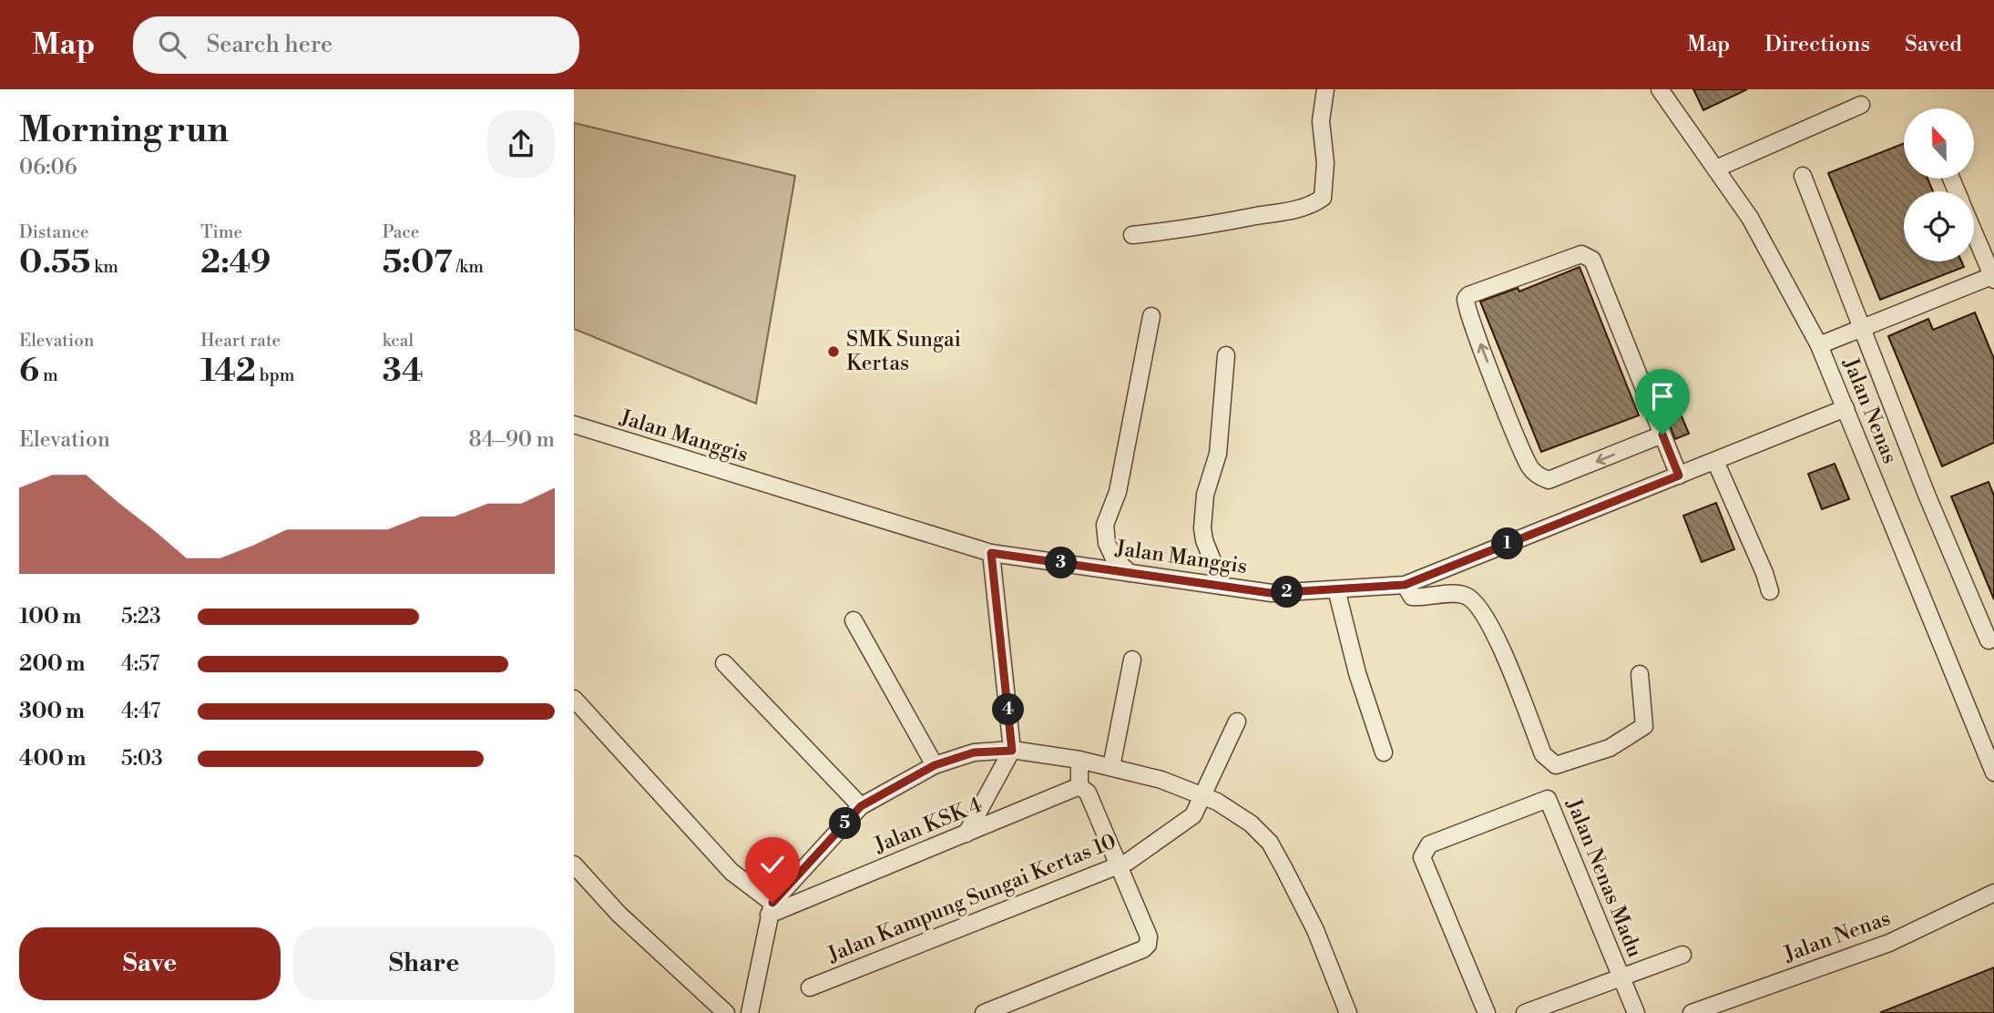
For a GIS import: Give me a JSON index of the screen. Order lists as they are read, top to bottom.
{
  "streets": {
    "street": [
      "Jalan Nenas",
      "Jalan Manggis",
      "Jalan KSK 4",
      "Jalan Nenas Madu",
      "Jalan Kampung Sungai Kertas 10"
    ]
  },
  "crossings": [
    ["Jalan Nenas", "Jalan Manggis"]
  ],
  "places": ["SMK Sungai Kertas"],
  "north": "top",
  "page": {
    "header": "Map",
    "search": "Search here",
    "nav": ["Map", "Directions", "Saved"],
    "heading": ["Morning run", "06:06"],
    "stats": [
      ["Distance", "0.55 km"],
      ["Time", "2:49"],
      ["Pace", "5:07 /km"],
      ["Elevation", "6 m"],
      ["Heart rate", "142 bpm"],
      ["kcal", "34"]
    ],
    "chart": ["Elevation", "84–90 m"],
    "pins": [
      "1",
      "3",
      "2",
      "4",
      "5"
    ],
    "list": [
      {
        "name": "100 m",
        "note": "5:23"
      },
      {
        "name": "200 m",
        "note": "4:57"
      },
      {
        "name": "300 m",
        "note": "4:47"
      },
      {
        "name": "400 m",
        "note": "5:03"
      }
    ],
    "buttons": ["Save", "Share"]
  }
}
